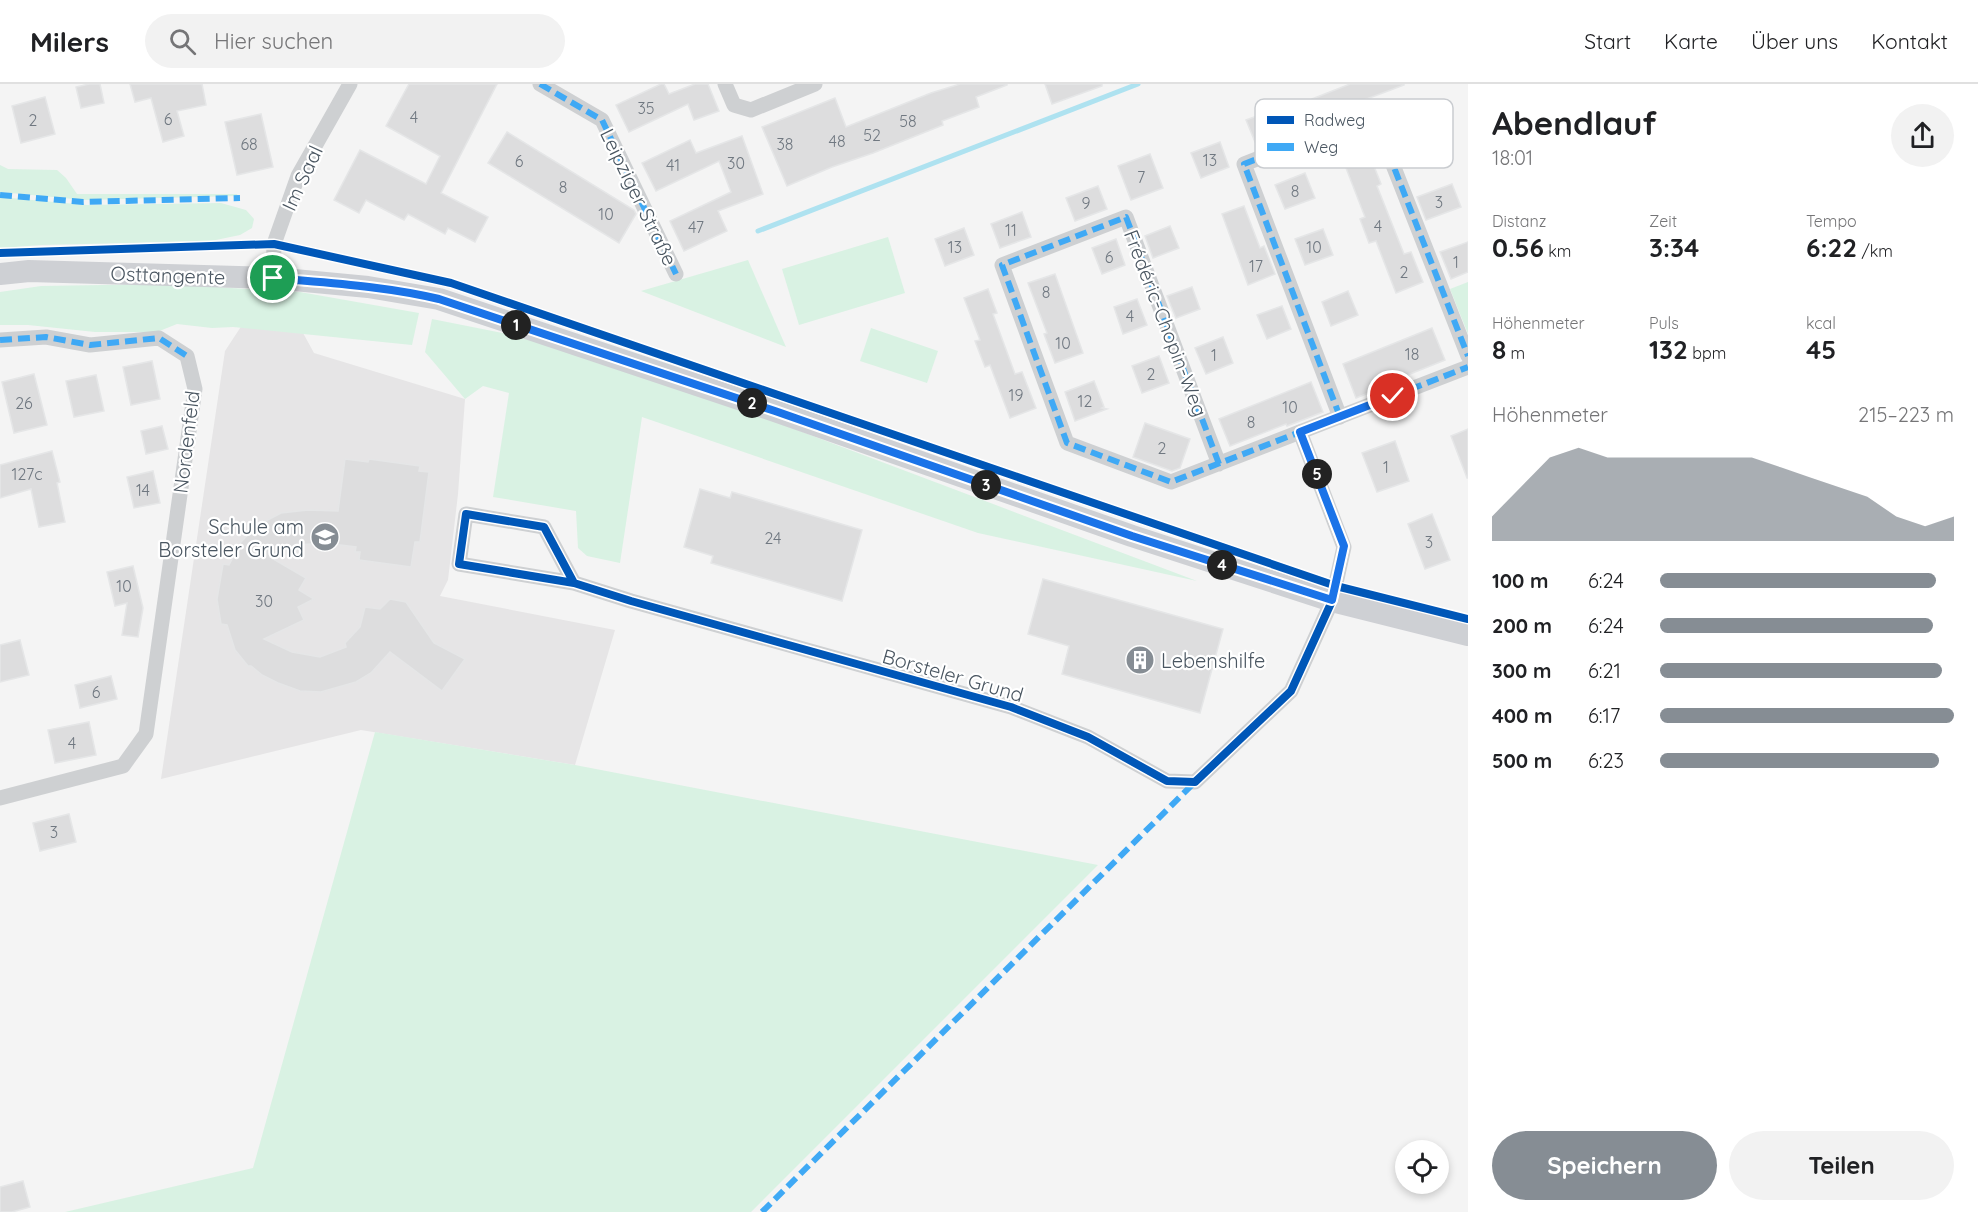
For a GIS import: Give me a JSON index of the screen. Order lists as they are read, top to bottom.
{
  "streets": {
    "main road": ["Osttangente"],
    "street": [
      "Im Saal",
      "Leipziger Straße",
      "Frédéric-Chopin-Weg",
      "Nordenfeld",
      "Borsteler Grund"
    ]
  },
  "crossings": [
    ["Im Saal", "Osttangente"],
    ["Osttangente", "Borsteler Grund"]
  ],
  "places": {
    "school or university": ["Schule am Borsteler Grund"],
    "building": ["Lebenshilfe"]
  },
  "house_numbers": [
    "35",
    "4",
    "6",
    "2",
    "58",
    "52",
    "48",
    "68",
    "38",
    "13",
    "6",
    "30",
    "41",
    "7",
    "8",
    "8",
    "3",
    "9",
    "10",
    "4",
    "47",
    "11",
    "13",
    "10",
    "6",
    "1",
    "17",
    "2",
    "8",
    "4",
    "10",
    "18",
    "1",
    "2",
    "19",
    "12",
    "26",
    "10",
    "8",
    "2",
    "1",
    "127c",
    "14",
    "24",
    "3",
    "10",
    "30",
    "6",
    "4",
    "3"
  ],
  "legend": ["Radweg", "Weg"],
  "page": {
    "header": "Milers",
    "search": "Hier suchen",
    "nav": [
      "Start",
      "Karte",
      "Über uns",
      "Kontakt"
    ],
    "heading": ["Abendlauf", "18:01"],
    "stats": [
      ["Distanz", "0.56 km"],
      ["Zeit", "3:34"],
      ["Tempo", "6:22 /km"],
      ["Höhenmeter", "8 m"],
      ["Puls", "132 bpm"],
      ["kcal", "45"]
    ],
    "pins": [
      "1",
      "2",
      "5",
      "3",
      "4"
    ],
    "chart": ["Höhenmeter", "215–223 m"],
    "list": [
      {
        "name": "100 m",
        "note": "6:24"
      },
      {
        "name": "200 m",
        "note": "6:24"
      },
      {
        "name": "300 m",
        "note": "6:21"
      },
      {
        "name": "400 m",
        "note": "6:17"
      },
      {
        "name": "500 m",
        "note": "6:23"
      }
    ],
    "buttons": ["Speichern", "Teilen"]
  }
}
